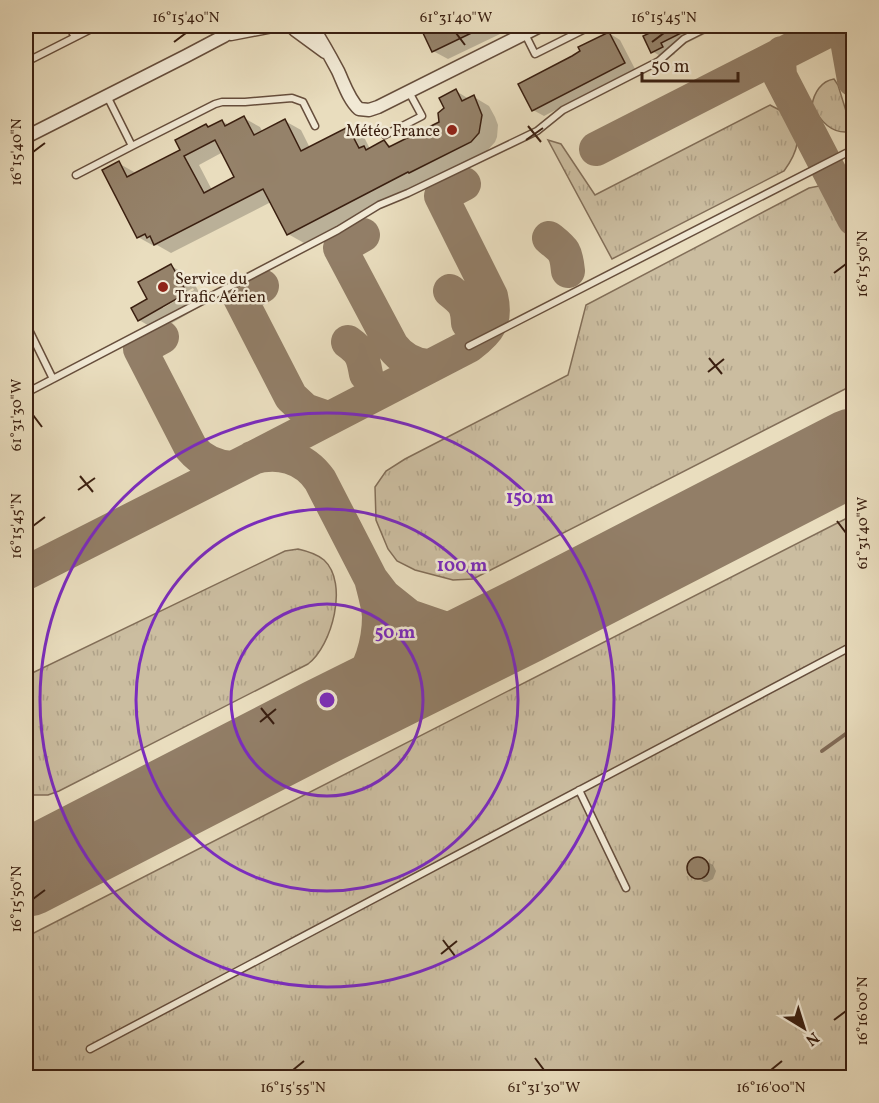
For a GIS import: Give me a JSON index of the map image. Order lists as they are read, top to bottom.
{
  "places": ["Météo France", "Service du Trafic Aérien"],
  "scale_bar": "50 m",
  "north": "bottom right",
  "coordinates": [
    "16°15'40\"N",
    "61°31'40\"W",
    "16°15'45\"N",
    "16°15'50\"N",
    "61°31'30\"W",
    "16°16'00\"N",
    "16°15'55\"N"
  ],
  "rings": ["150 m", "100 m", "50 m"]
}
